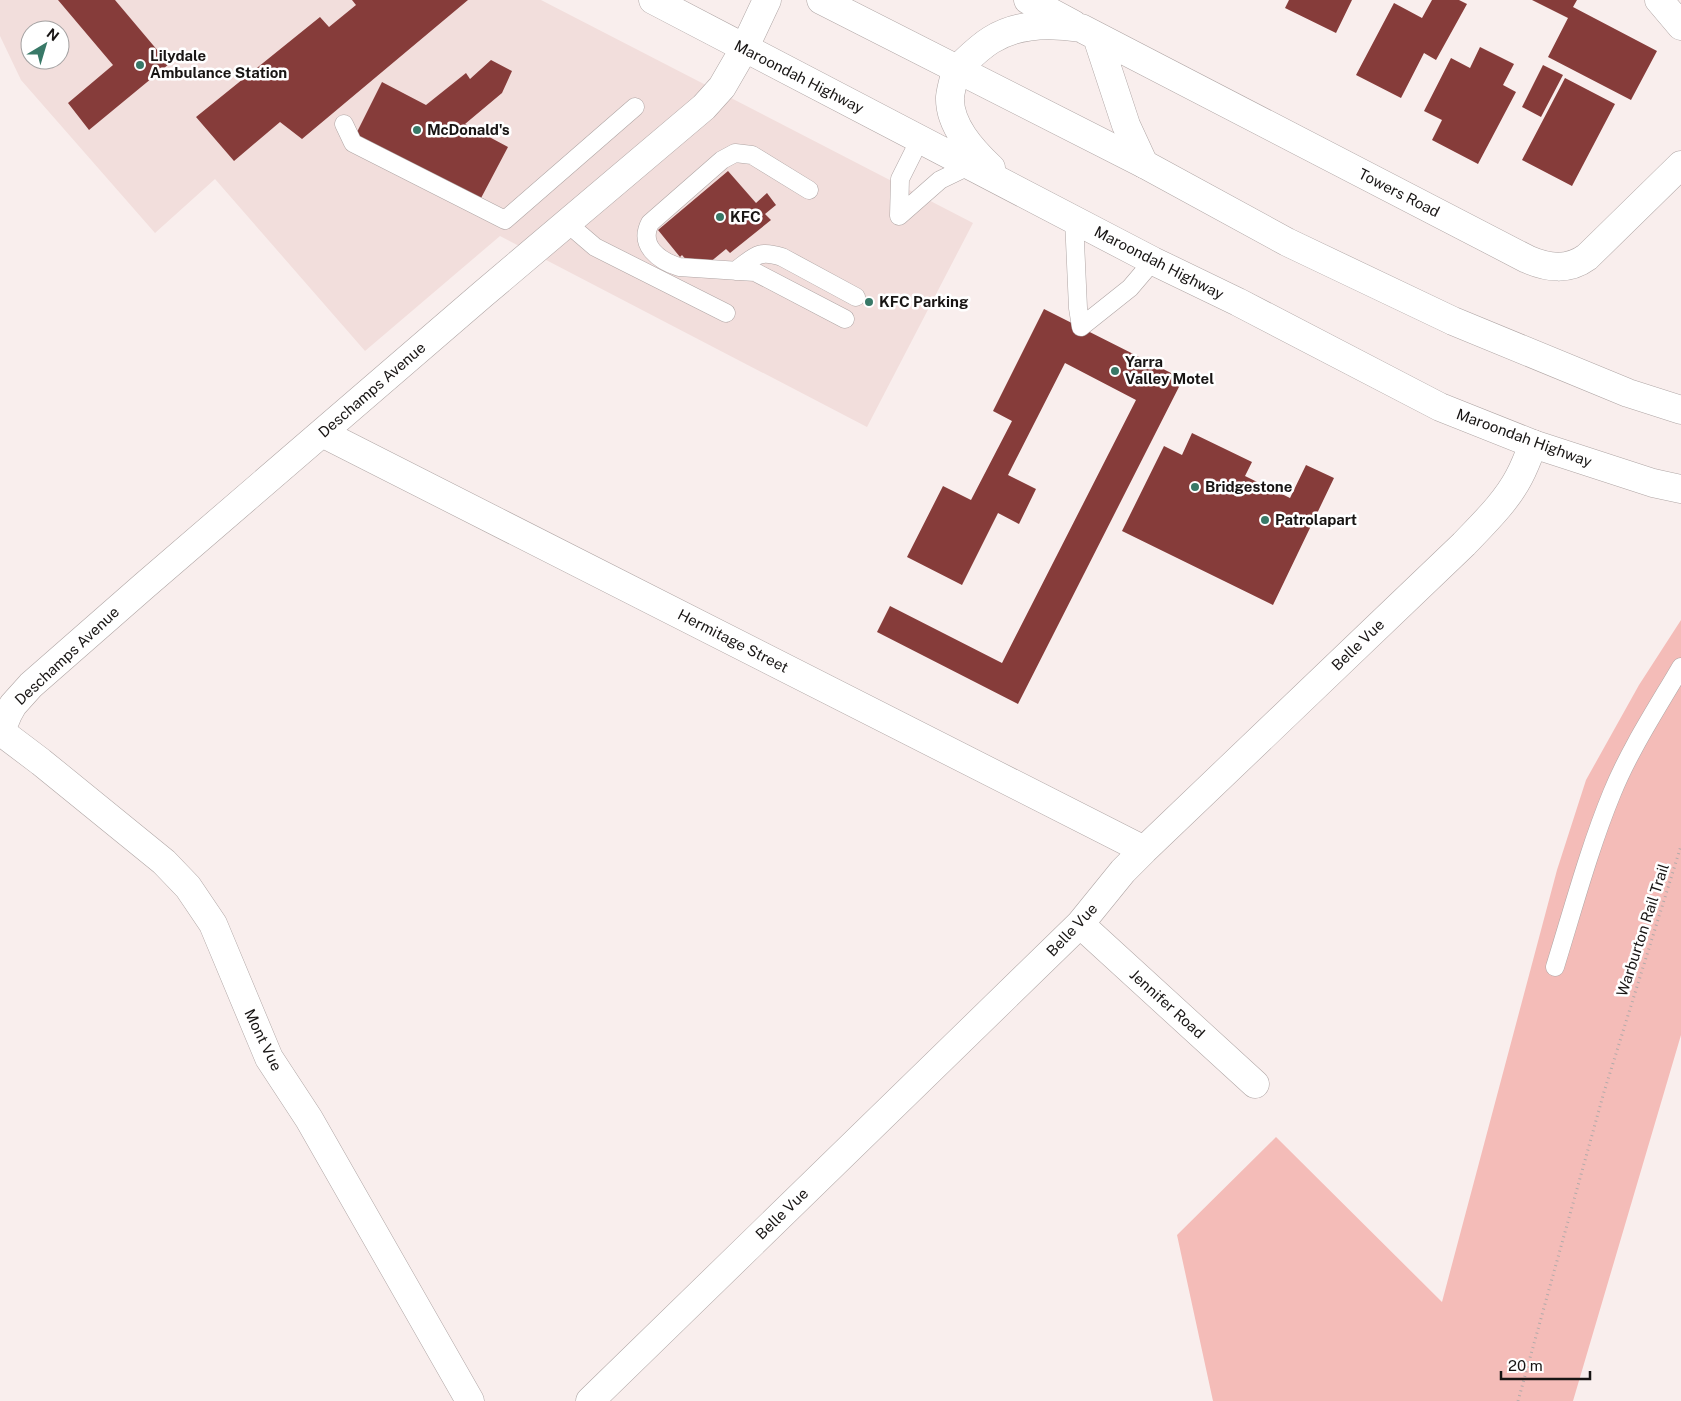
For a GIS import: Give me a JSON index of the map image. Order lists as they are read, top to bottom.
{
  "streets": {
    "main road": [
      "Maroondah Highway",
      "Towers Road",
      "Deschamps Avenue",
      "Hermitage Street",
      "Belle Vue",
      "Jennifer Road",
      "Mont Vue"
    ],
    "path": ["Warburton Rail Trail"]
  },
  "crossings": [
    ["Maroondah Highway", "Deschamps Avenue"],
    ["Maroondah Highway", "Belle Vue"],
    ["Deschamps Avenue", "Hermitage Street"],
    ["Deschamps Avenue", "Mont Vue"],
    ["Hermitage Street", "Belle Vue"],
    ["Belle Vue", "Jennifer Road"]
  ],
  "places": [
    "Lilydale Ambulance Station",
    "McDonald's",
    "KFC",
    "KFC Parking",
    "Yarra Valley Motel",
    "Bridgestone",
    "Patrolapart"
  ],
  "scale_bar": "20 m",
  "north": "top right"
}
